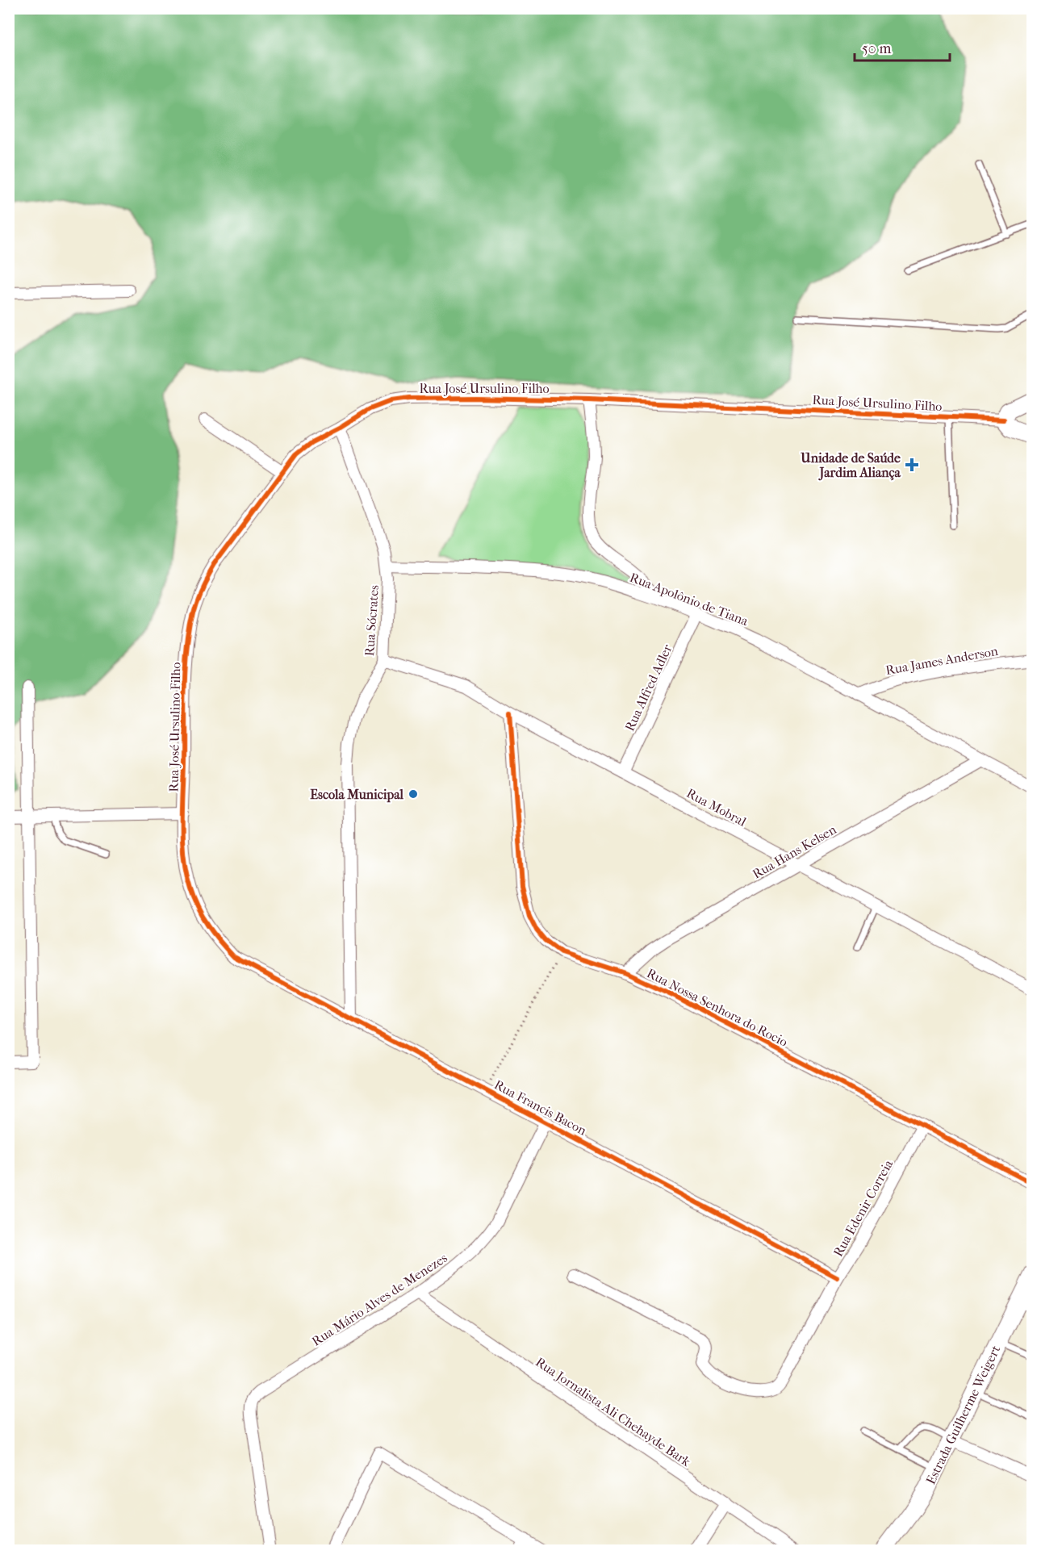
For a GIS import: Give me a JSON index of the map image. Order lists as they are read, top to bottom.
{
  "streets": {
    "street": [
      "Rua José Ursulino Filho",
      "Rua Apolônio de Tiana",
      "Rua Sócrates",
      "Rua James Anderson",
      "Rua Alfred Adler",
      "Rua Mobral",
      "Rua Hans Kelsen",
      "Rua Nossa Senhora do Rocio",
      "Rua Francis Bacon",
      "Rua Edenir Correia",
      "Rua Mário Alves de Menezes",
      "Rua Jornalista Ali Chehayde Bark",
      "Estrada Guilherme Weigert"
    ]
  },
  "crossings": [
    ["Rua José Ursulino Filho", "Rua Sócrates"],
    ["Rua José Ursulino Filho", "Rua Francis Bacon"],
    ["Rua Apolônio de Tiana", "Rua Sócrates"],
    ["Rua Apolônio de Tiana", "Rua James Anderson"],
    ["Rua Apolônio de Tiana", "Rua Alfred Adler"],
    ["Rua Apolônio de Tiana", "Rua Hans Kelsen"],
    ["Rua Sócrates", "Rua Mobral"],
    ["Rua Sócrates", "Rua Francis Bacon"],
    ["Rua Alfred Adler", "Rua Mobral"],
    ["Rua Mobral", "Rua Hans Kelsen"],
    ["Rua Mobral", "Rua Nossa Senhora do Rocio"],
    ["Rua Hans Kelsen", "Rua Nossa Senhora do Rocio"],
    ["Rua Nossa Senhora do Rocio", "Rua Edenir Correia"],
    ["Rua Francis Bacon", "Rua Edenir Correia"],
    ["Rua Francis Bacon", "Rua Mário Alves de Menezes"],
    ["Rua Mário Alves de Menezes", "Rua Jornalista Ali Chehayde Bark"]
  ],
  "places": {
    "health": ["Unidade de Saúde Jardim Aliança"],
    "other": ["Escola Municipal"]
  },
  "scale_bar": "50 m"
}
